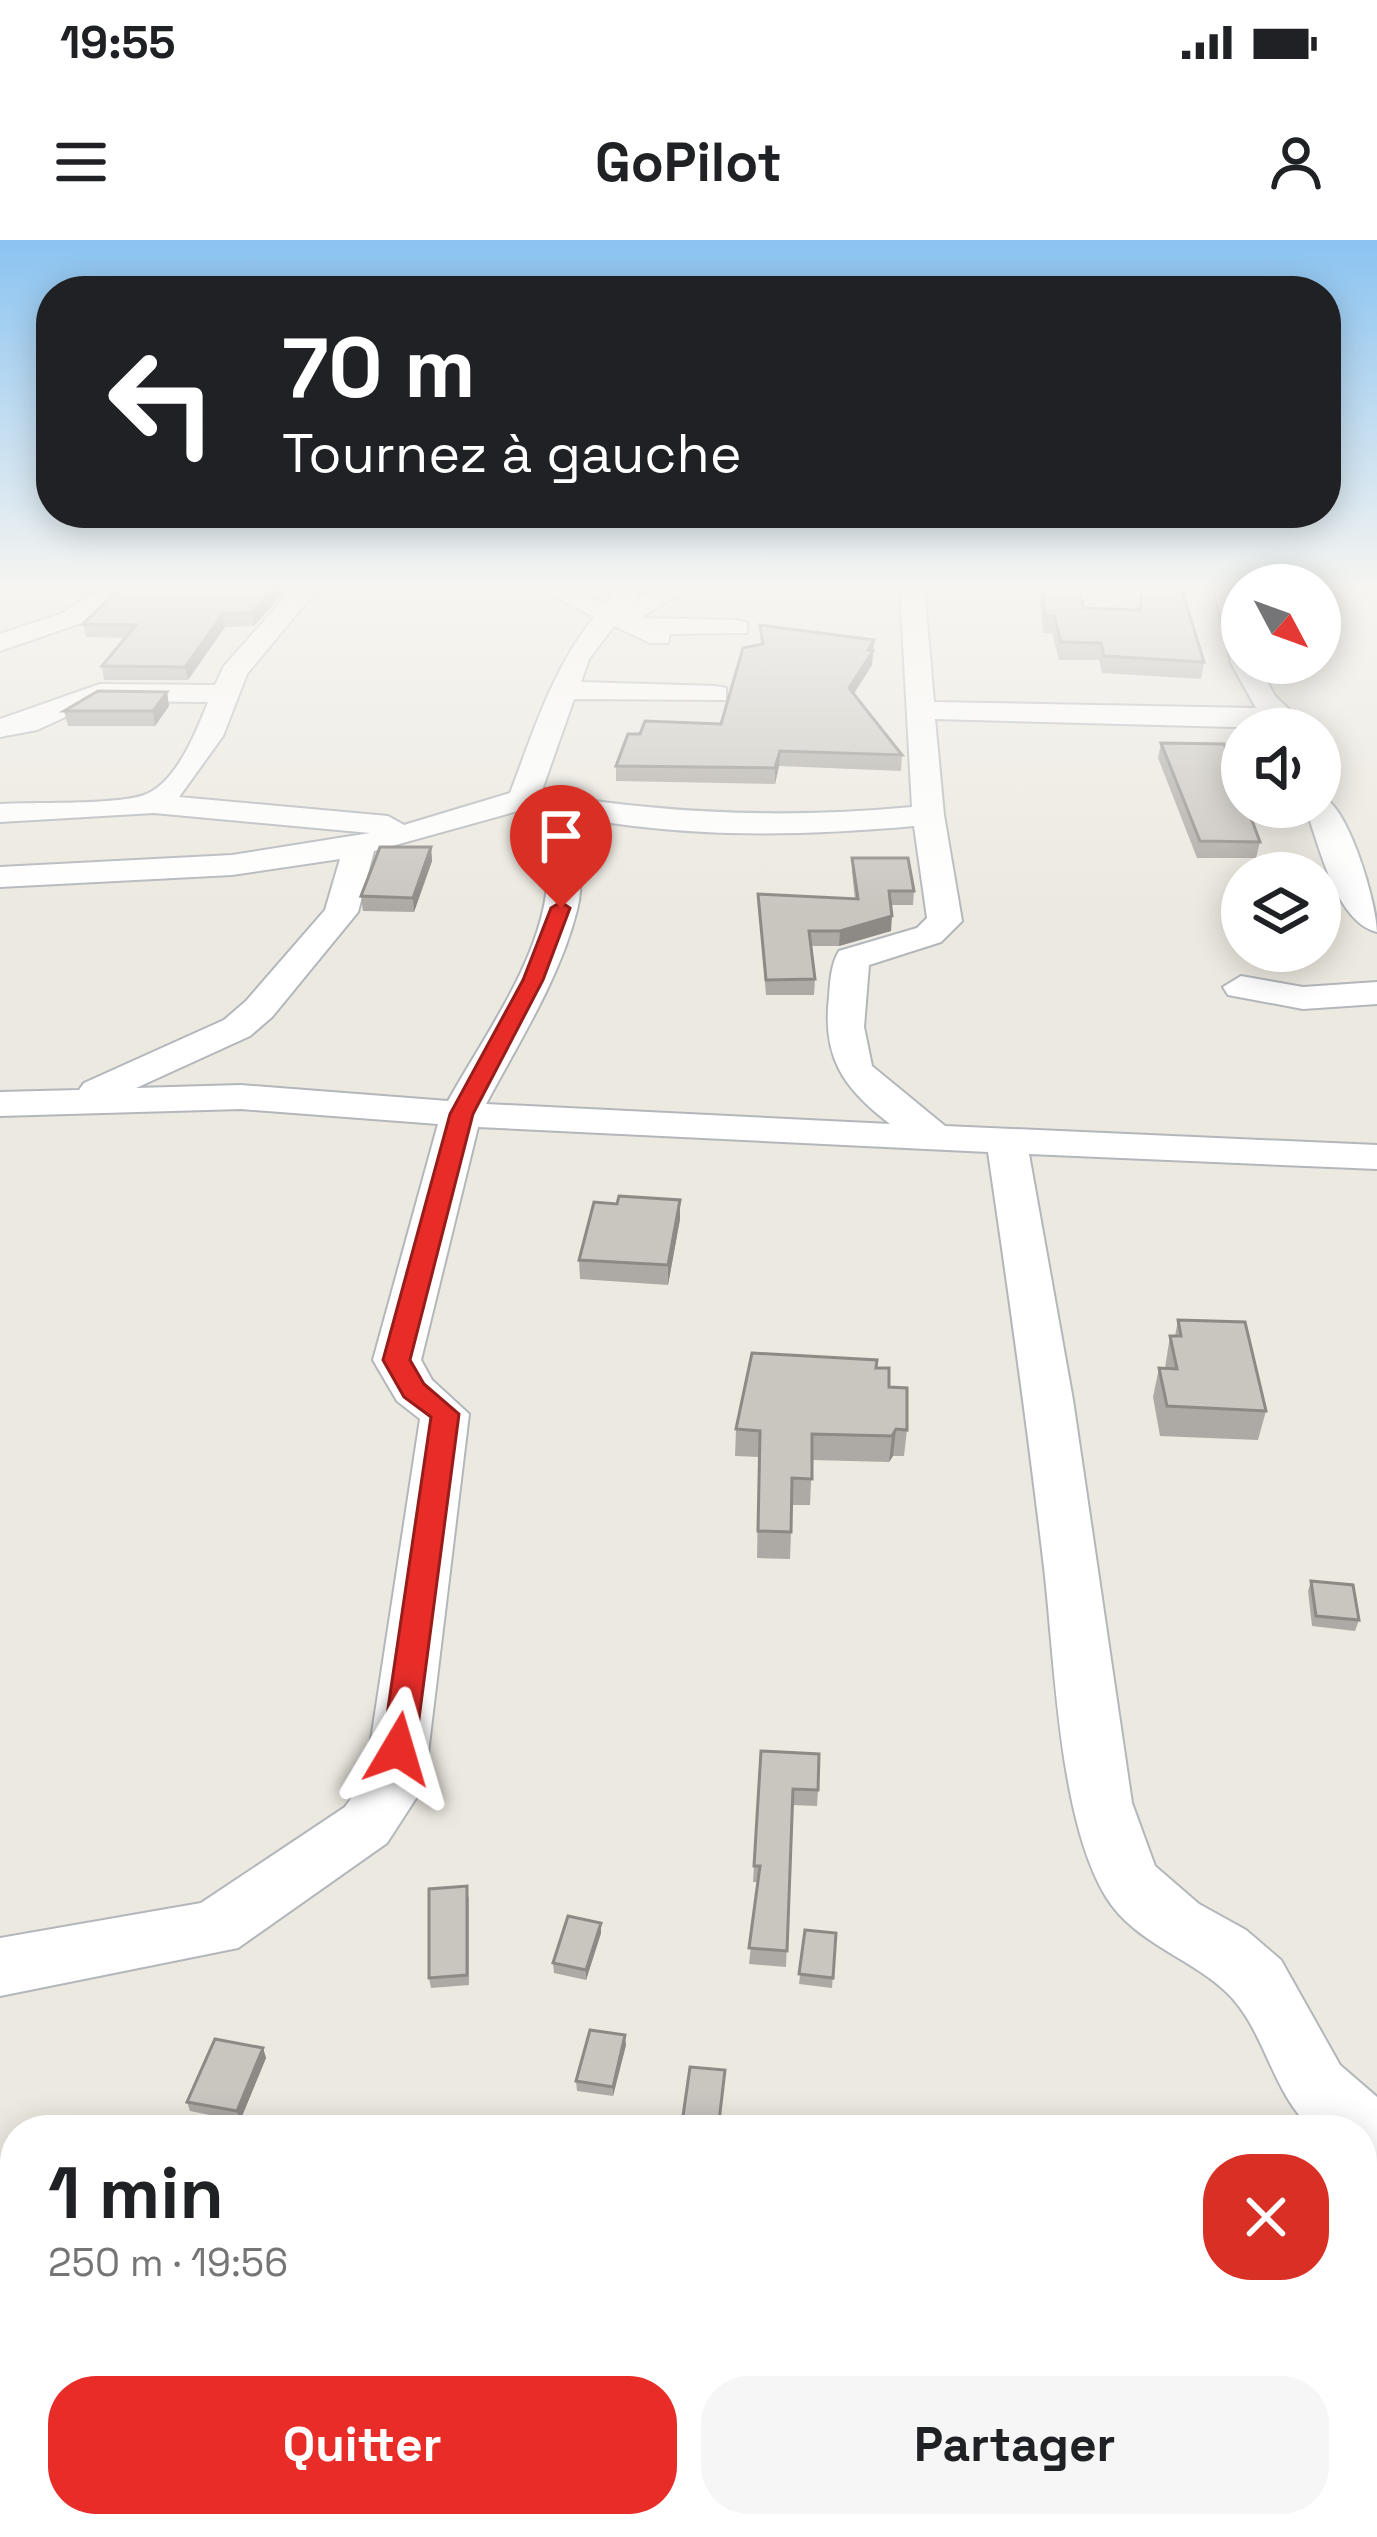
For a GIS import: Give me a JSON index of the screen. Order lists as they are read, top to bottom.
{
  "north": "bottom right",
  "page": {
    "status": "19:55",
    "header": "GoPilot",
    "turn": ["70 m", "Tournez à gauche"],
    "heading": ["1 min", "250 m · 19:56"],
    "buttons": ["Quitter", "Partager"]
  }
}
